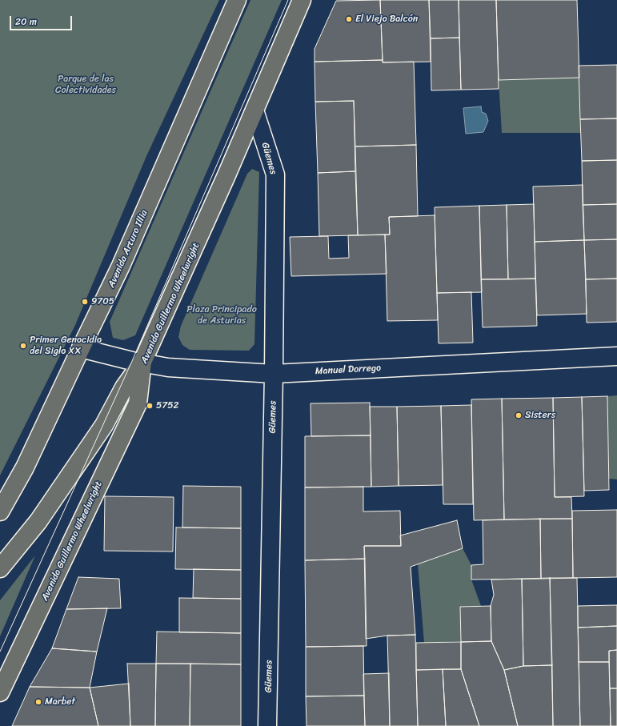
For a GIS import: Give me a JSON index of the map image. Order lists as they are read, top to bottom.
{
  "streets": {
    "main road": ["Avenida Arturo Illia", "Avenida Guillermo Wheelwright"],
    "street": ["Güemes", "Manuel Dorrego"]
  },
  "crossings": [
    ["Güemes", "Avenida Guillermo Wheelwright"],
    ["Güemes", "Manuel Dorrego"],
    ["Avenida Arturo Illia", "Manuel Dorrego"],
    ["Avenida Guillermo Wheelwright", "Manuel Dorrego"]
  ],
  "parks": ["Parque de las Colectividades", "Plaza Principado de Asturias"],
  "places": [
    "El Viejo Balcón",
    "9705",
    "Primer Genocidio del Siglo XX",
    "5752",
    "Sisters",
    "Marbet"
  ],
  "scale_bar": "20 m"
}
